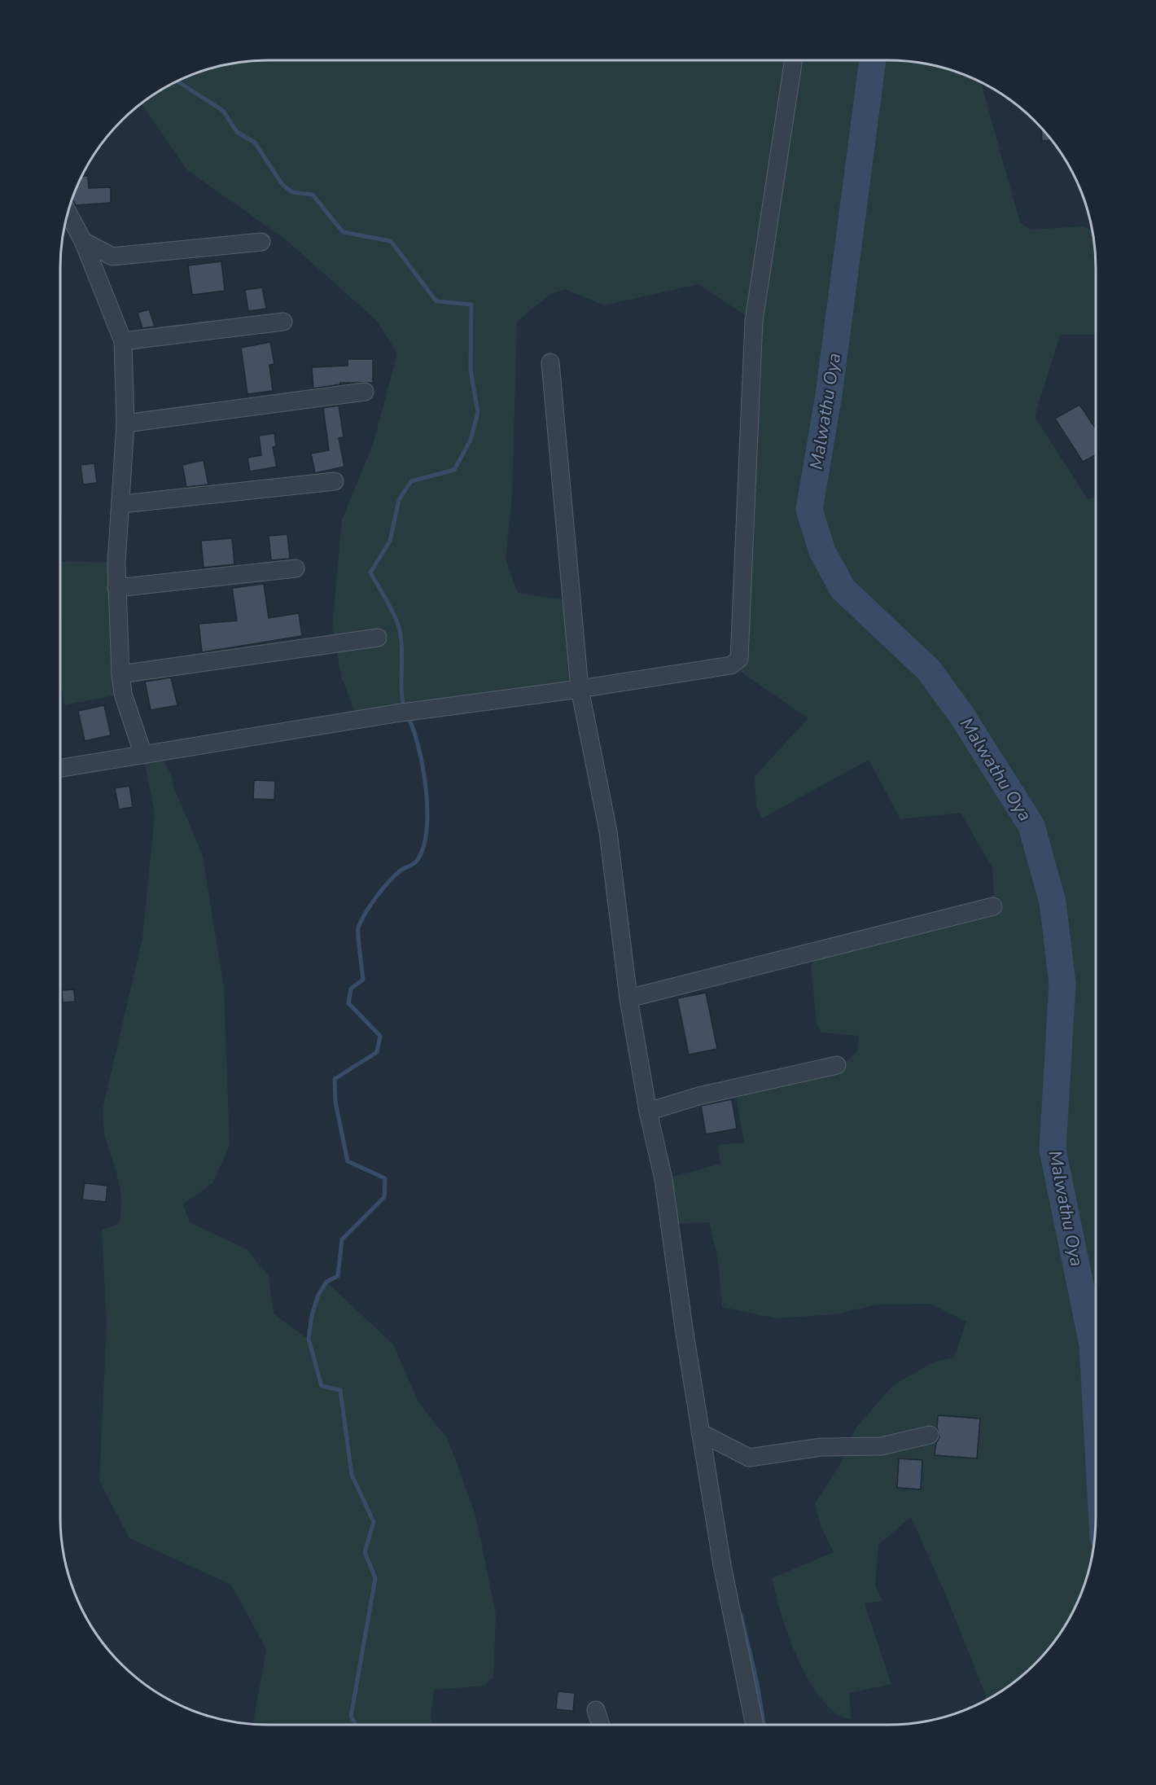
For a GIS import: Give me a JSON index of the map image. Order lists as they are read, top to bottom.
{
  "water": ["Malwathu Oya"]
}
